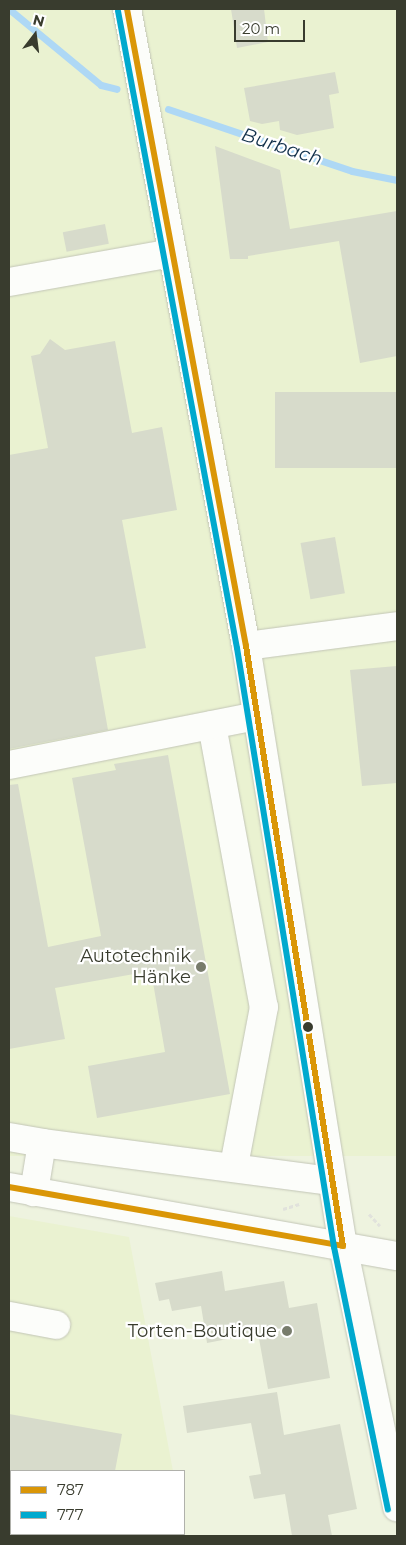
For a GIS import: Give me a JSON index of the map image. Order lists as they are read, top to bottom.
{
  "water": ["Burbach"],
  "places": ["Autotechnik Hänke", "Torten-Boutique"],
  "lines": ["transit line 787", "transit line 777"],
  "legend": ["787", "777"],
  "scale_bar": "20 m",
  "north": "top"
}
